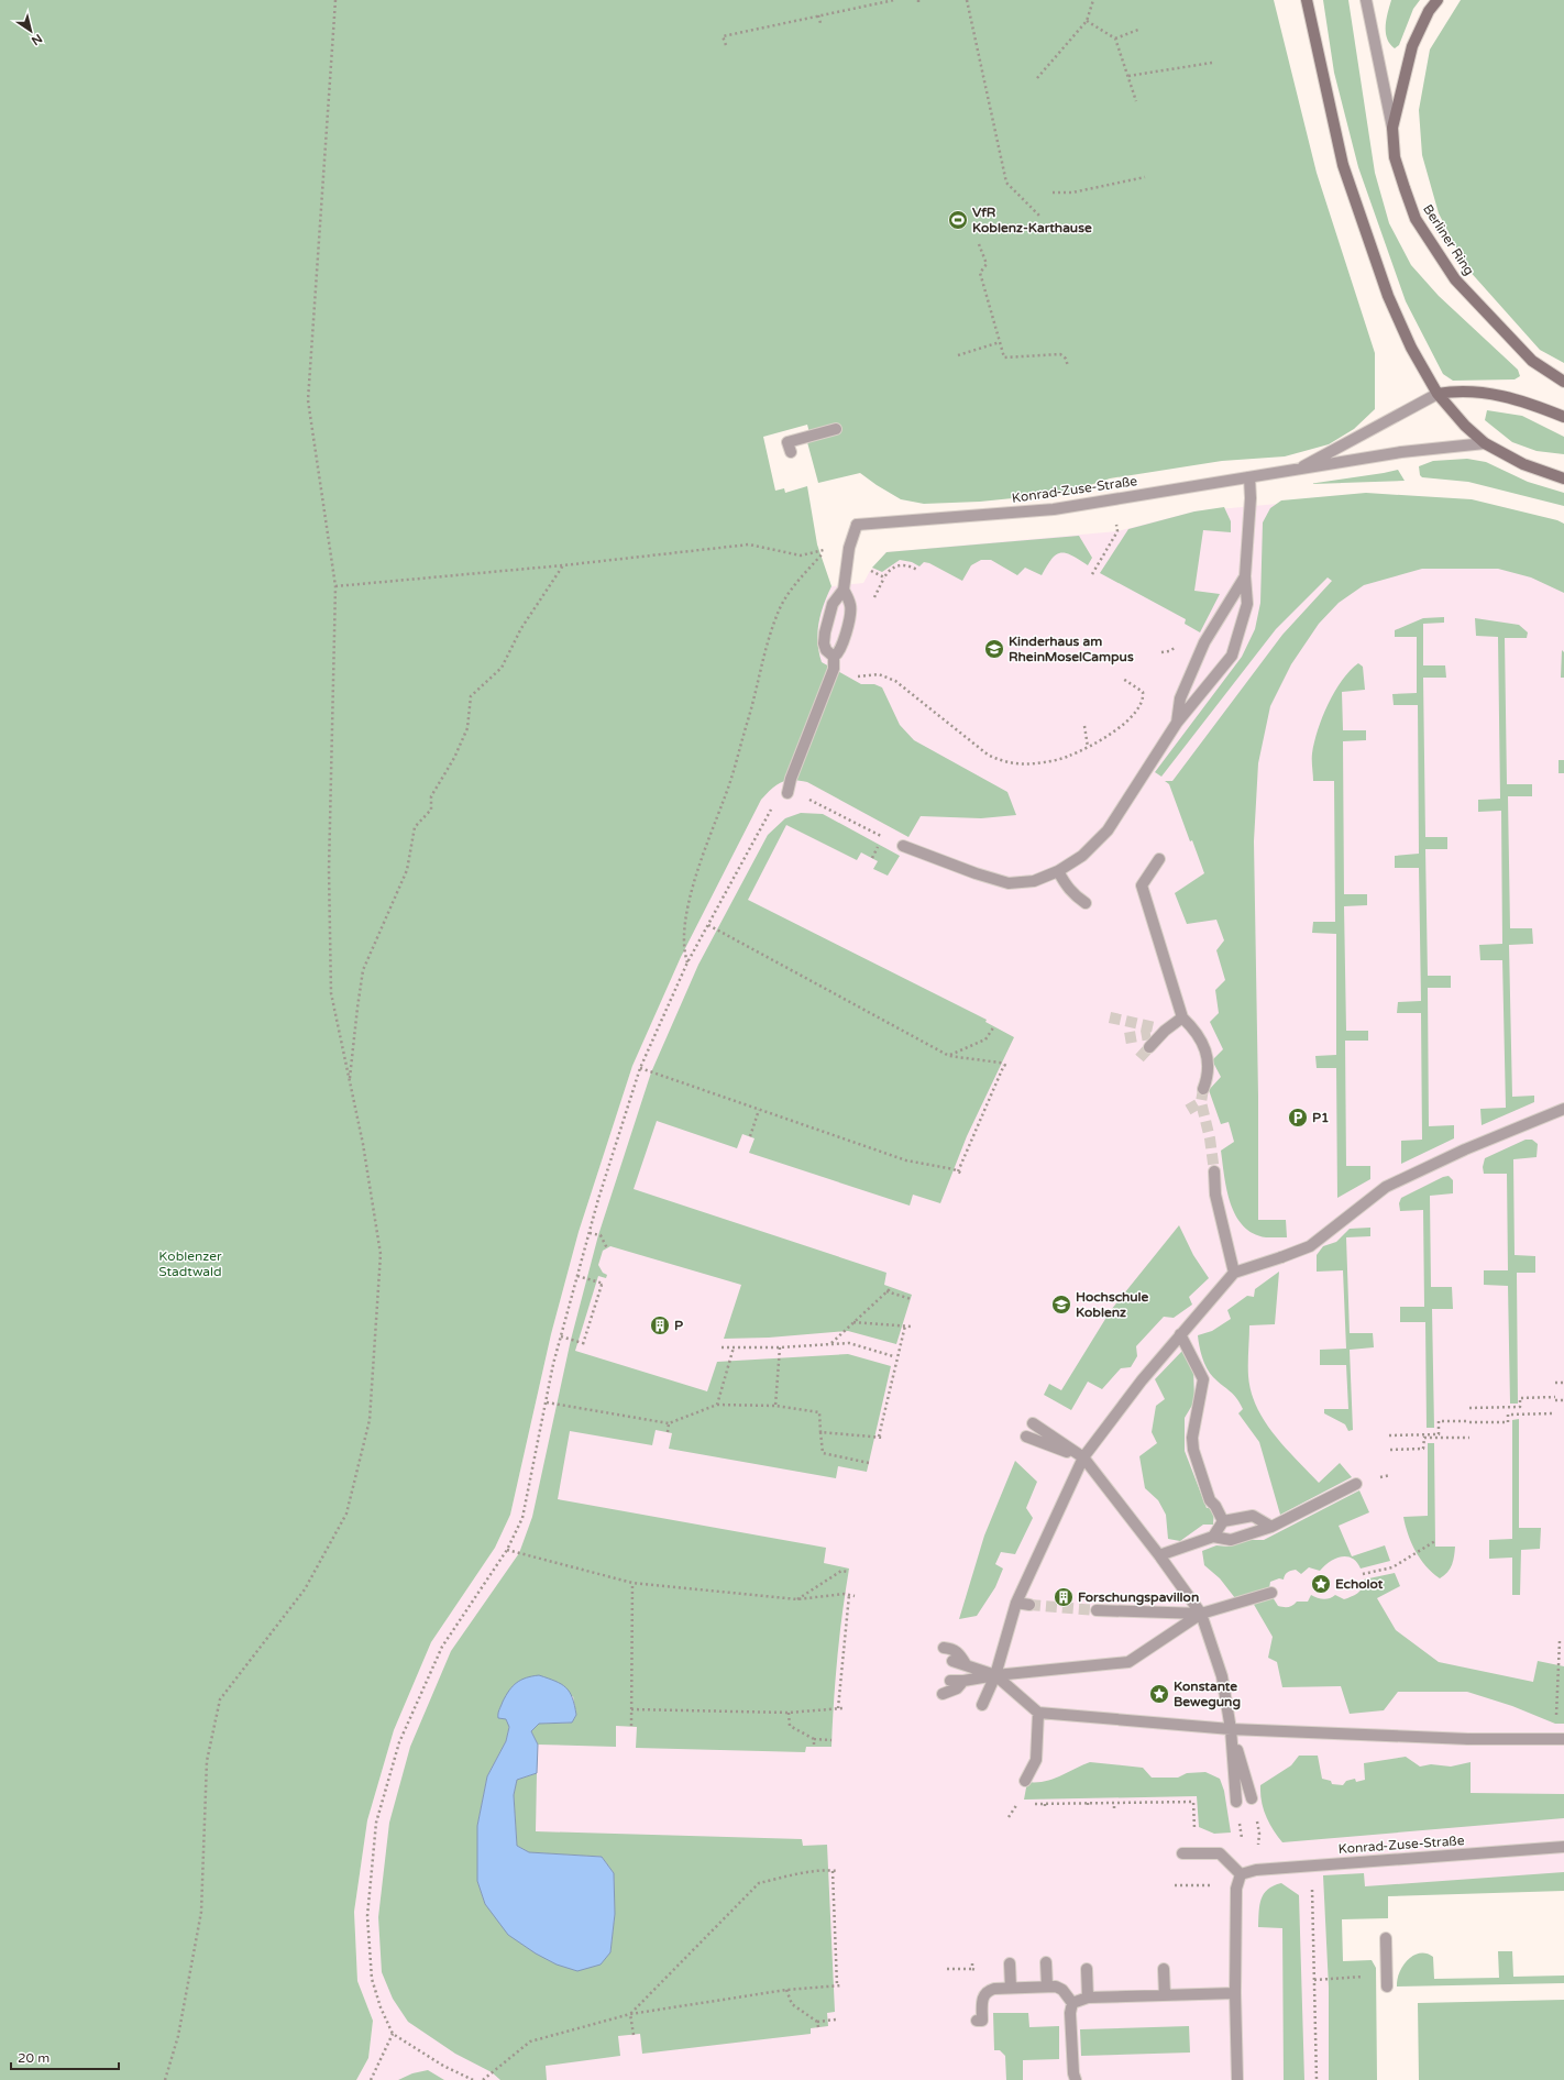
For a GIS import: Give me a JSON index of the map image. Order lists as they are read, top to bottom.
{
  "streets": {
    "street": ["Berliner Ring", "Konrad-Zuse-Straße"]
  },
  "parks": ["Koblenzer Stadtwald"],
  "places": {
    "sports": ["VfR Koblenz-Karthause"],
    "school or university": ["Kinderhaus am RheinMoselCampus", "Hochschule Koblenz"],
    "parking": ["P1"],
    "building": ["P", "Forschungspavillon"],
    "place": ["Echolot", "Konstante Bewegung"]
  },
  "scale_bar": "20 m",
  "north": "bottom right"
}
